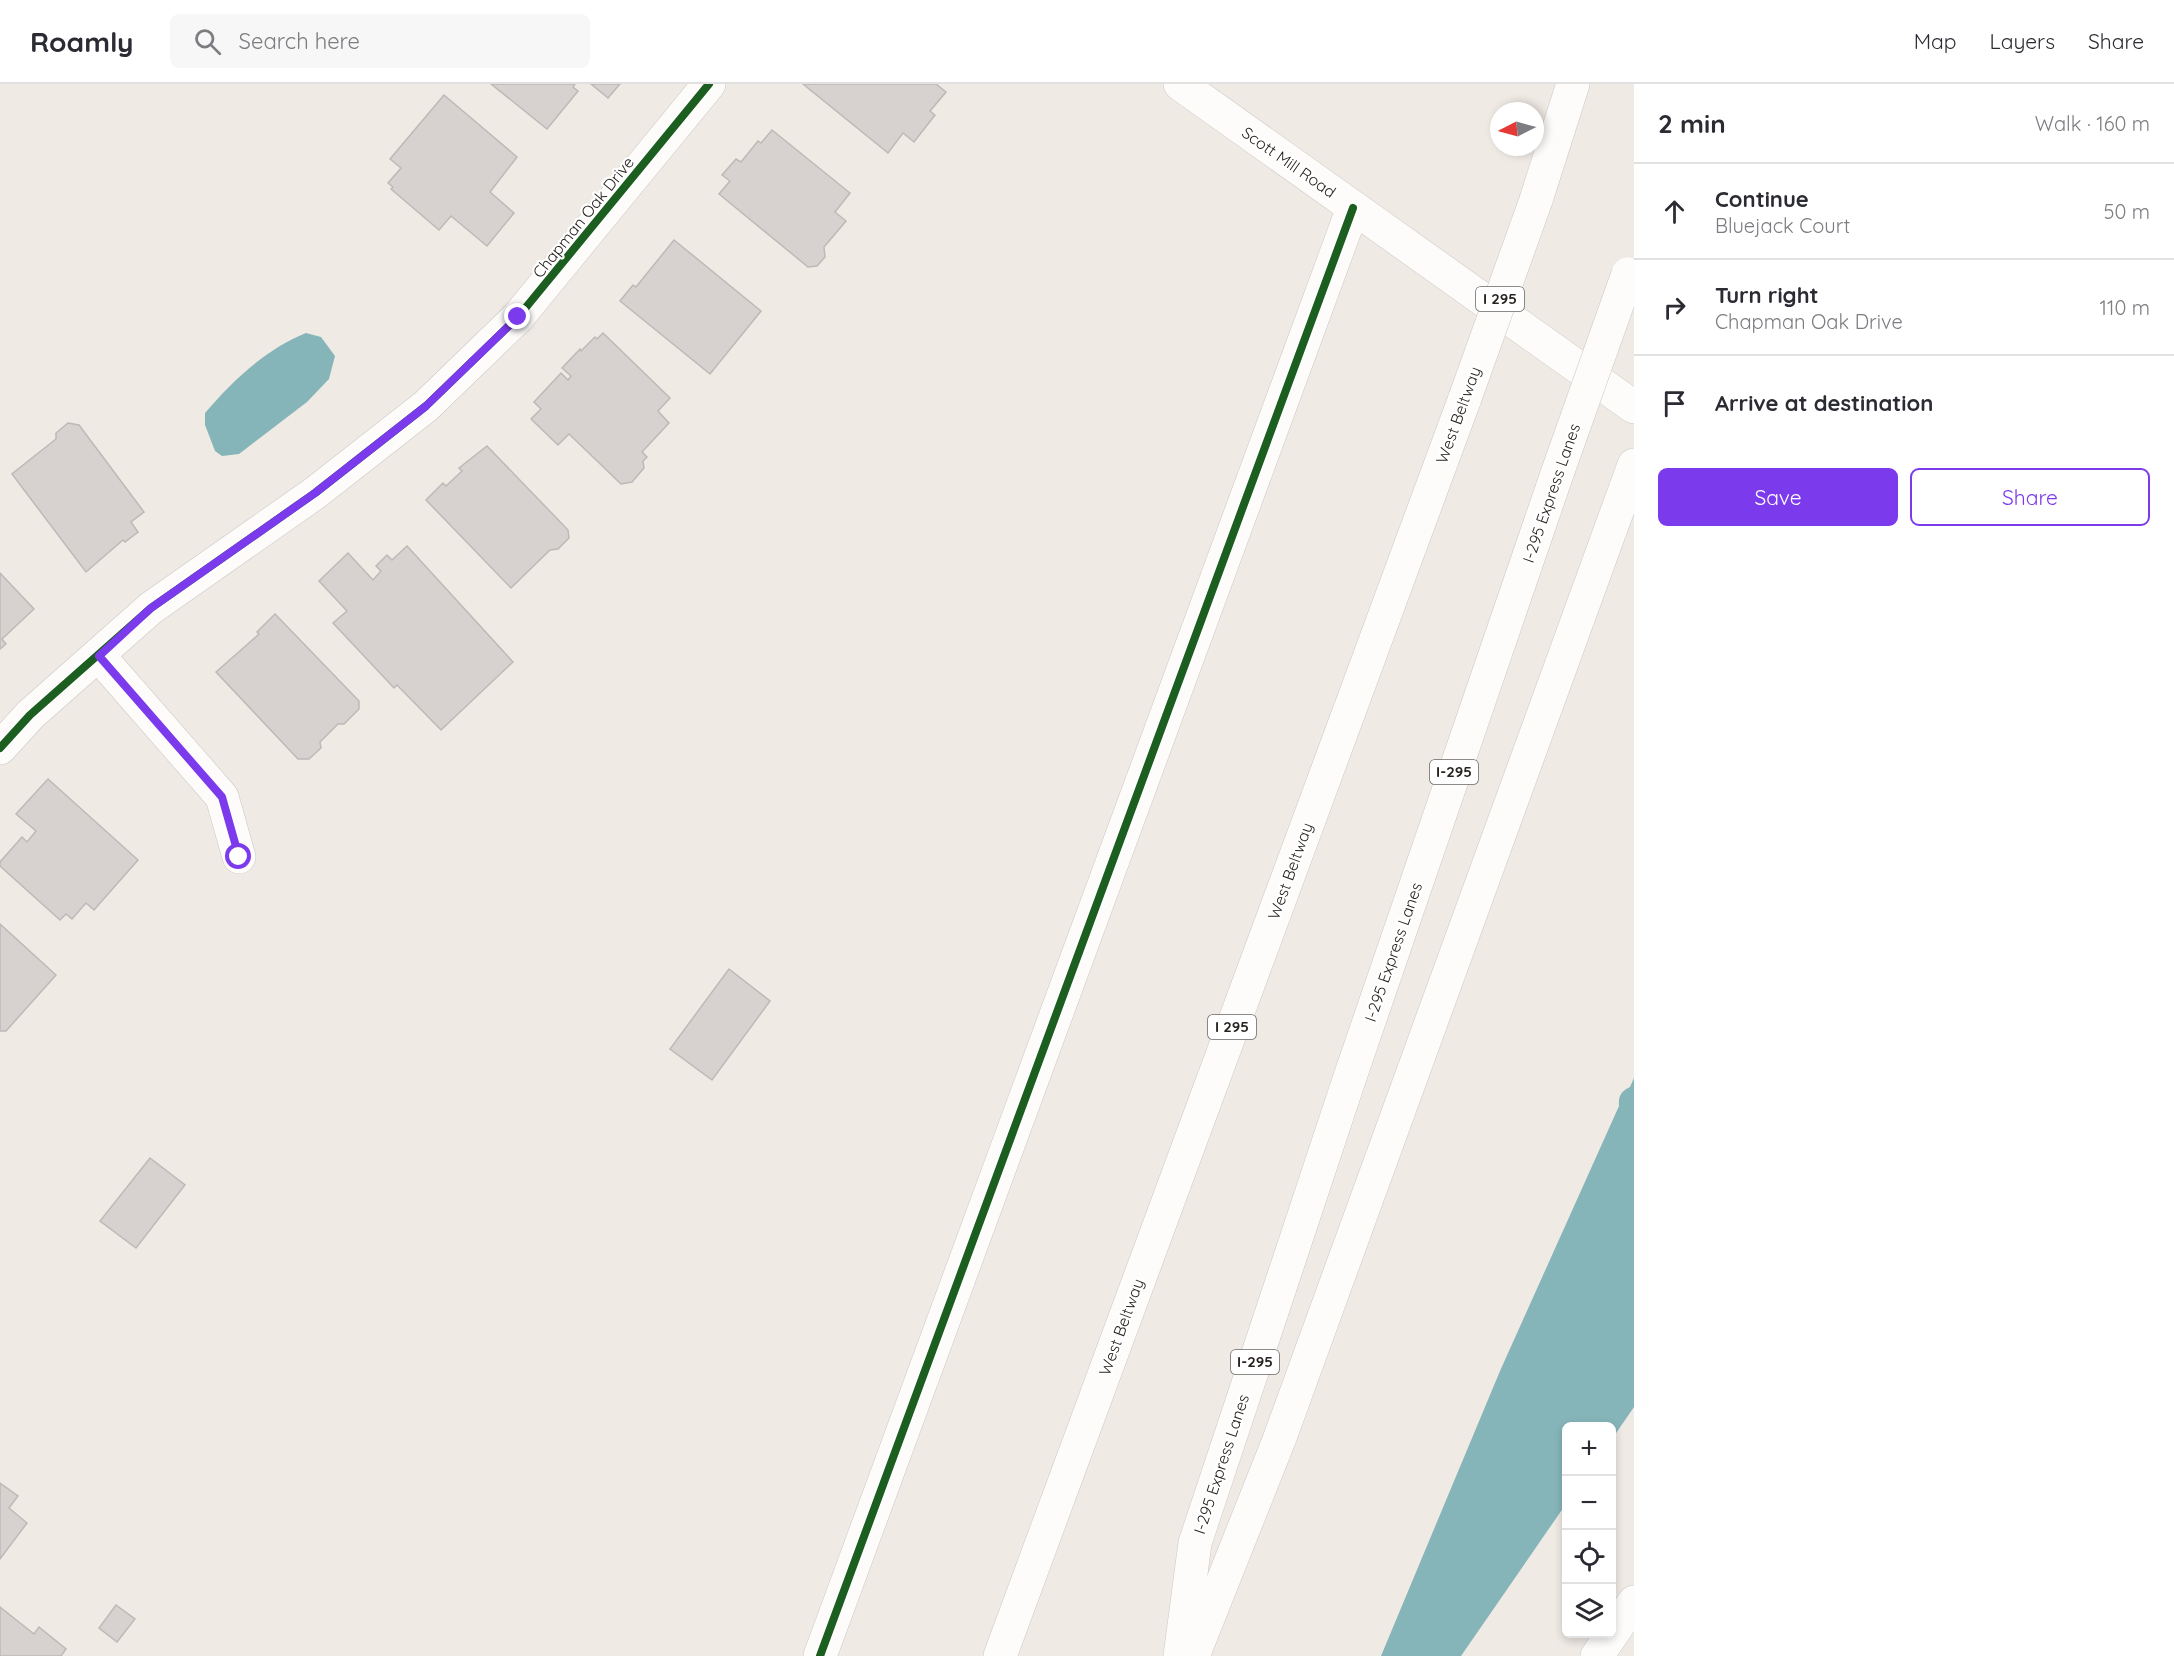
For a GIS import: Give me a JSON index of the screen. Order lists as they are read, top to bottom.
{
  "streets": {
    "main road": [
      "Scott Mill Road",
      "Chapman Oak Drive",
      "I 295",
      "West Beltway",
      "I-295 Express Lanes",
      "I-295"
    ]
  },
  "north": "left",
  "page": {
    "header": "Roamly",
    "search": "Search here",
    "nav": ["Map", "Layers", "Share"],
    "heading": ["2 min", "Walk · 160 m"],
    "list": [
      ["Continue", "Bluejack Court", "50 m"],
      ["Turn right", "Chapman Oak Drive", "110 m"],
      "Arrive at destination"
    ],
    "buttons": ["Save", "Share"],
    "map_buttons": ["+", "−"]
  }
}
